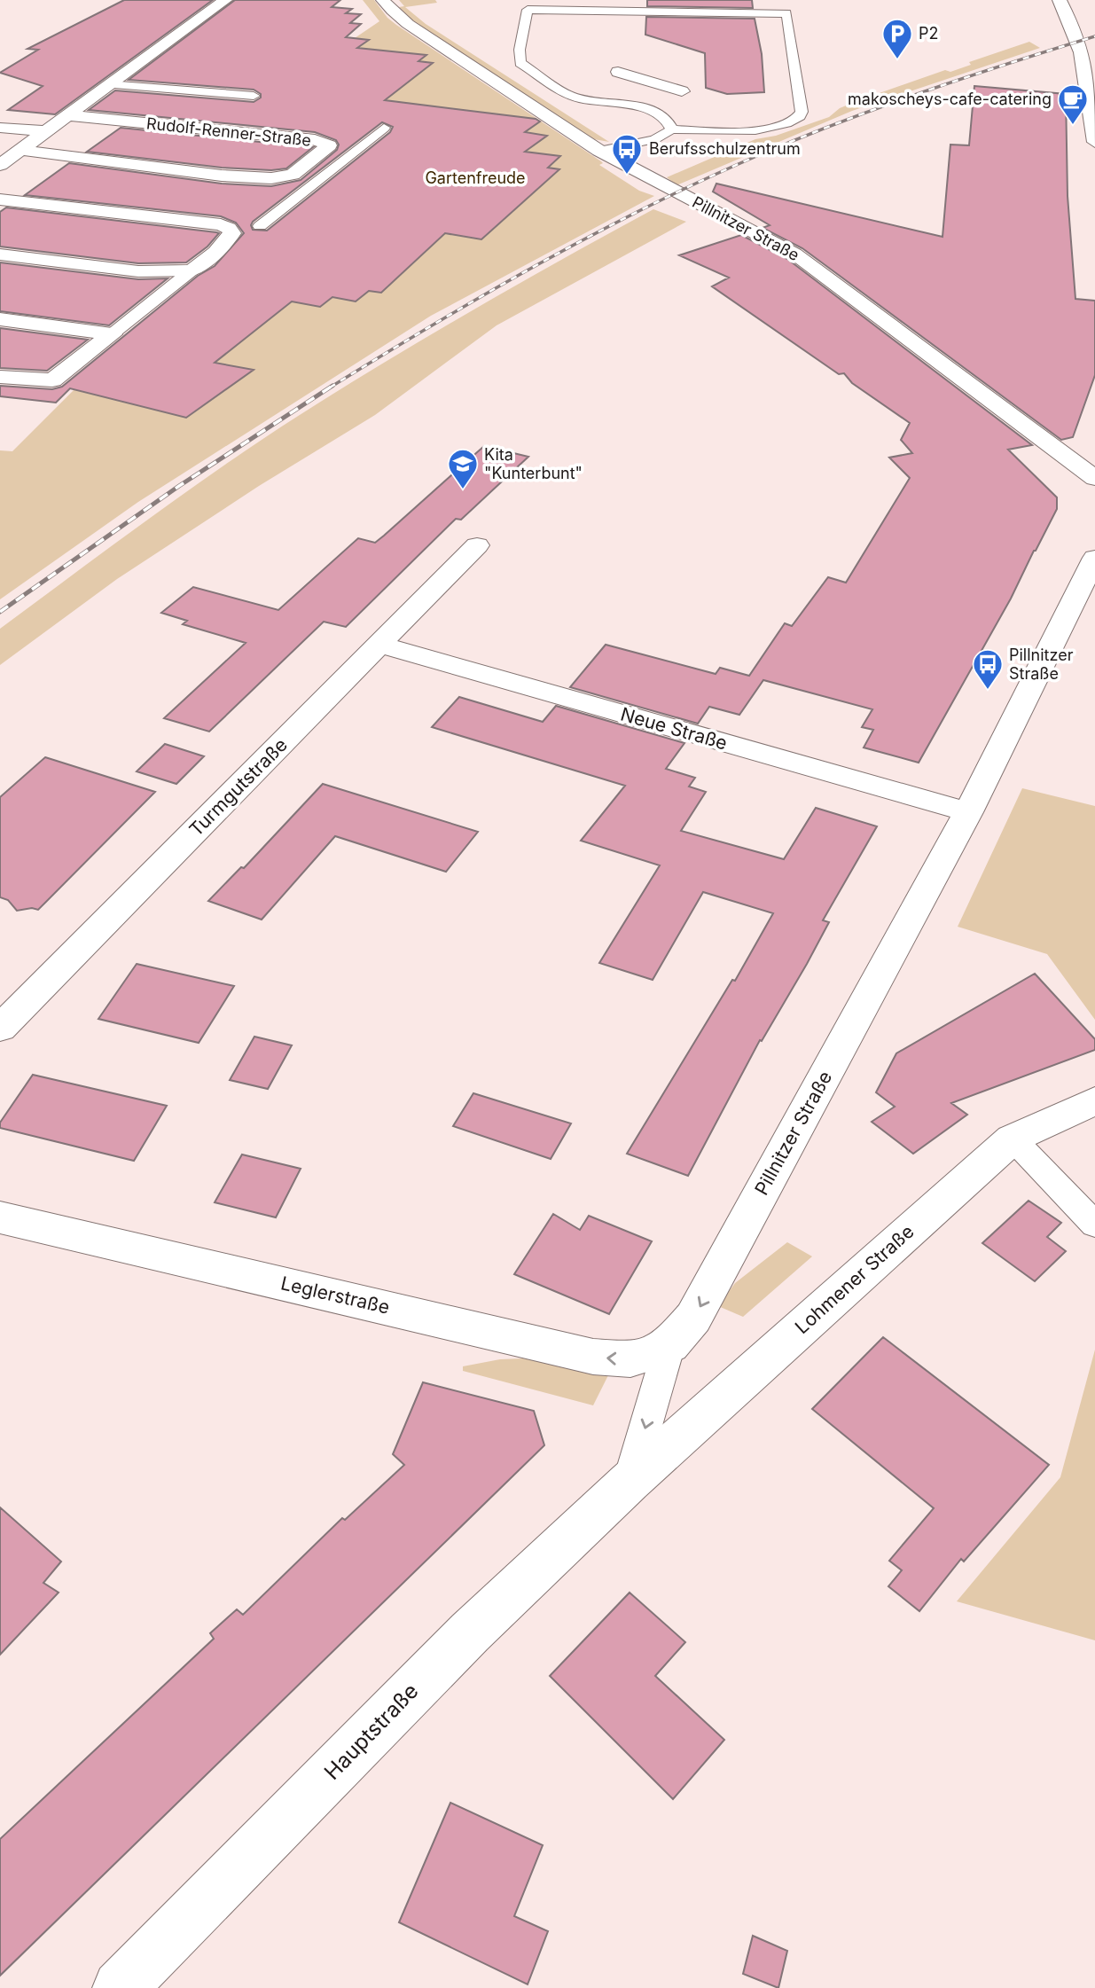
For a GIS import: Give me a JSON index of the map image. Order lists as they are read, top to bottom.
{
  "streets": {
    "street": [
      "Rudolf-Renner-Straße",
      "Pillnitzer Straße",
      "Neue Straße",
      "Turmgutstraße",
      "Lohmener Straße",
      "Leglerstraße",
      "Hauptstraße"
    ]
  },
  "crossings": [
    ["Pillnitzer Straße", "Neue Straße"],
    ["Pillnitzer Straße", "Lohmener Straße"],
    ["Pillnitzer Straße", "Leglerstraße"],
    ["Pillnitzer Straße", "Hauptstraße"],
    ["Neue Straße", "Turmgutstraße"],
    ["Lohmener Straße", "Hauptstraße"]
  ],
  "one_way": ["Pillnitzer Straße", "Leglerstraße"],
  "parks": ["Gartenfreude"],
  "places": {
    "parking": ["P2"],
    "cafe": ["makoscheys-cafe-catering"],
    "bus stop": ["Berufsschulzentrum", "Pillnitzer Straße"],
    "school or university": ["Kita \"Kunterbunt\""]
  }
}
